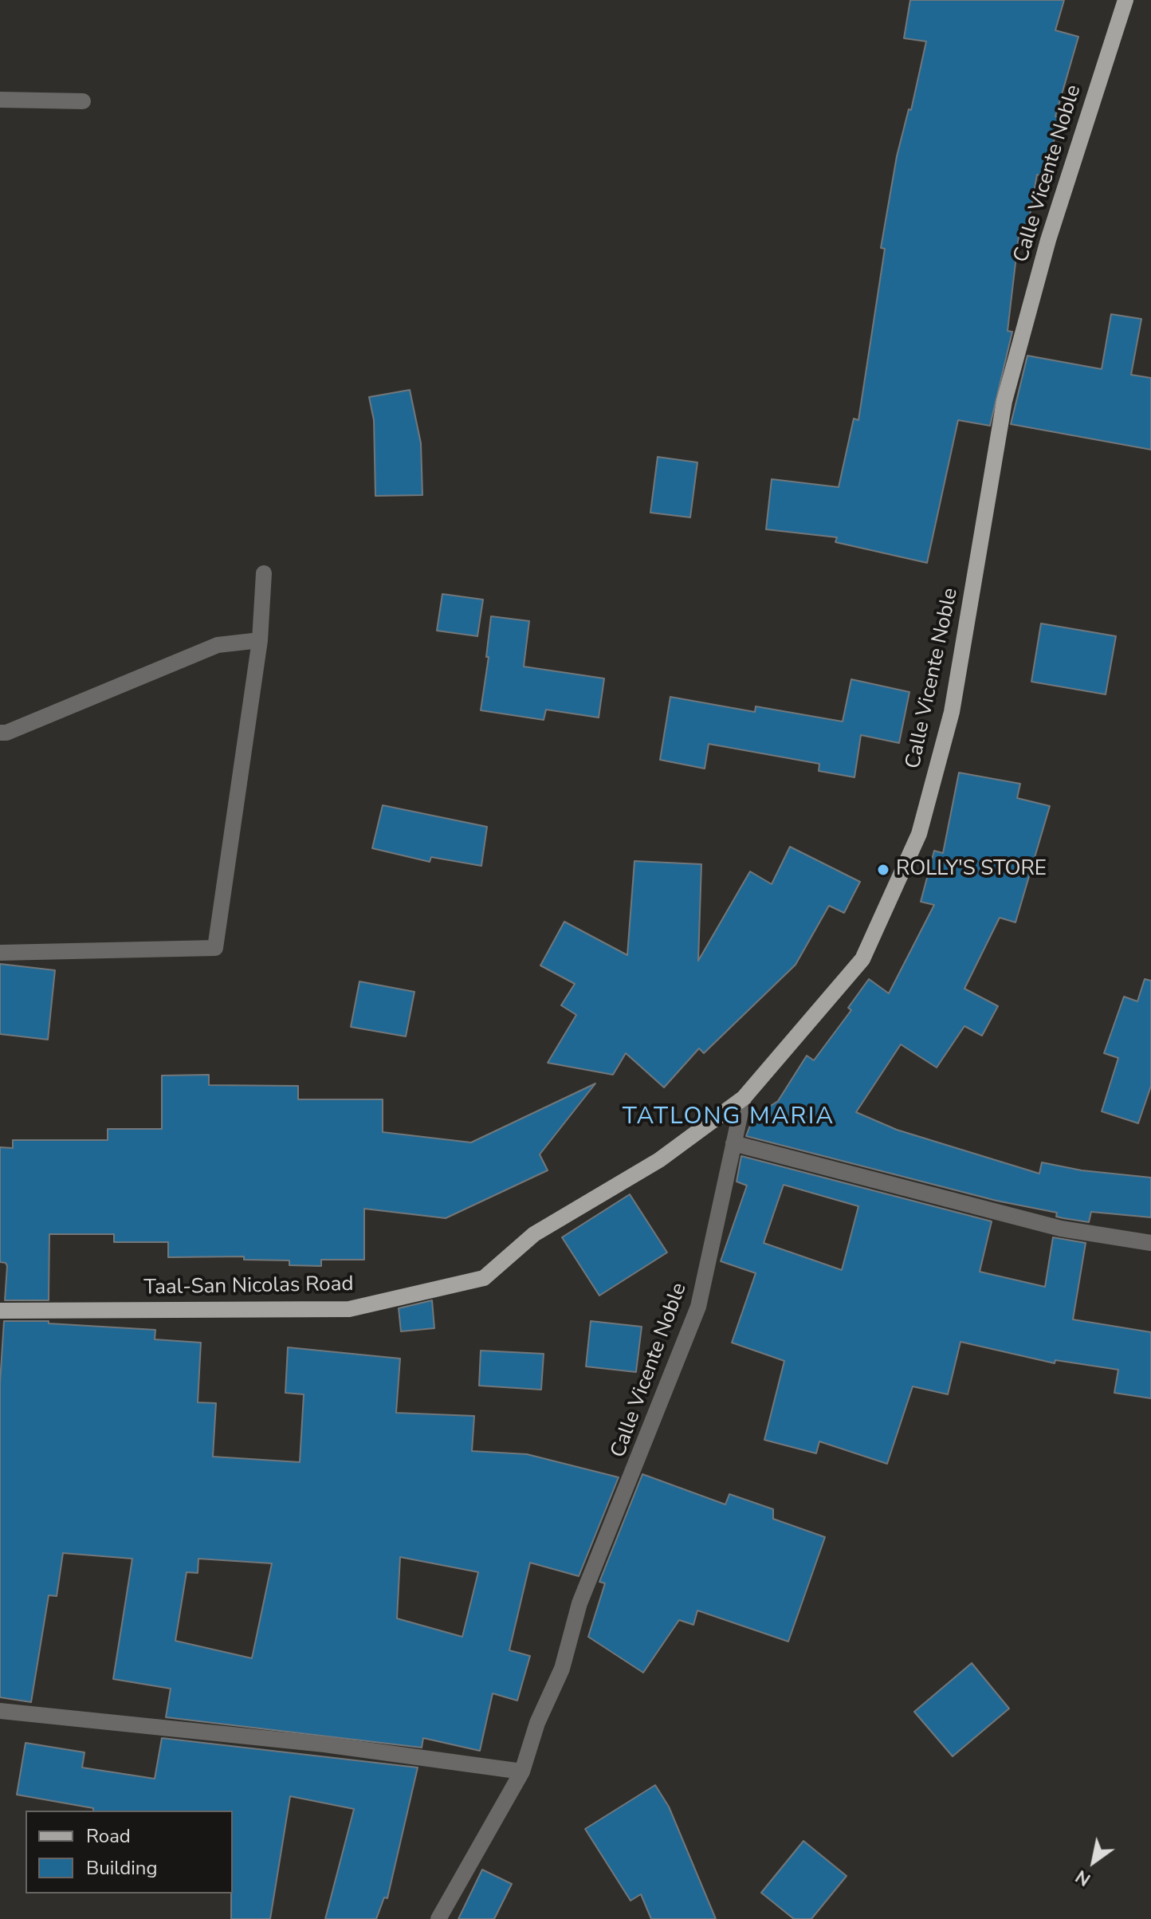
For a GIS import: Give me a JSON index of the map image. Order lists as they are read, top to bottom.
{
  "streets": {
    "main road": ["Calle Vicente Noble", "Taal-San Nicolas Road"]
  },
  "crossings": [
    ["Calle Vicente Noble", "Taal-San Nicolas Road"]
  ],
  "districts": ["TATLONG MARIA"],
  "places": ["ROLLY'S STORE"],
  "legend": ["Road", "Building"],
  "north": "bottom left"
}
